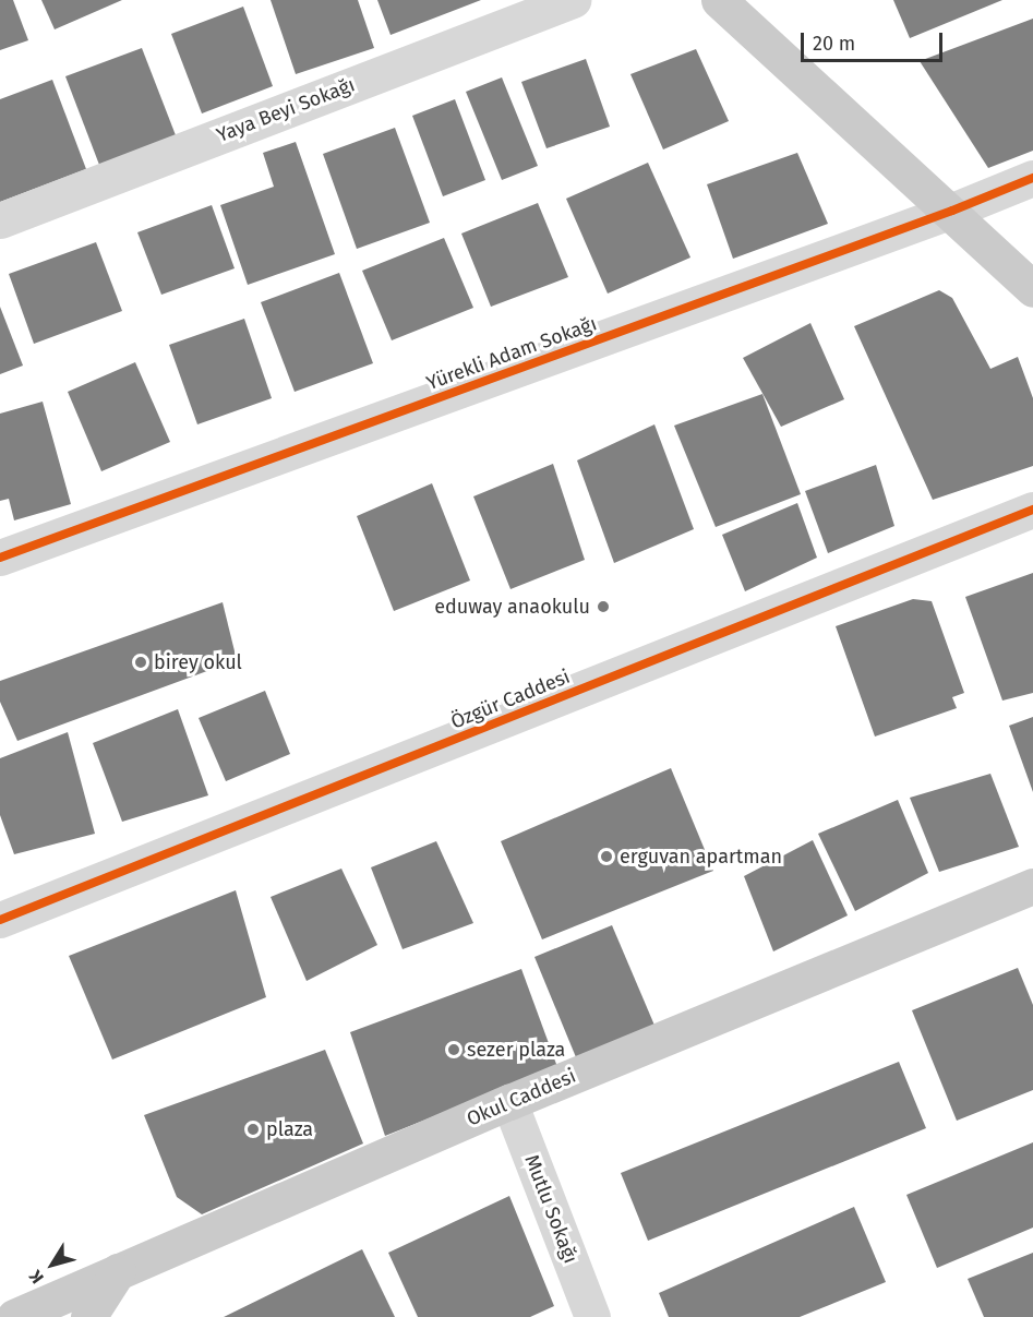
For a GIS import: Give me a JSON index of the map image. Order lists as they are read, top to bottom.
{
  "streets": {
    "main road": ["Okul Caddesi"],
    "street": [
      "Yaya Beyi Sokağı",
      "Yürekli Adam Sokağı",
      "Özgür Caddesi",
      "Mutlu Sokağı"
    ]
  },
  "crossings": [
    ["Okul Caddesi", "Mutlu Sokağı"]
  ],
  "places": [
    "eduway anaokulu",
    "birey okul",
    "erguvan apartman",
    "sezer plaza",
    "plaza"
  ],
  "scale_bar": "20 m",
  "north": "bottom left"
}
